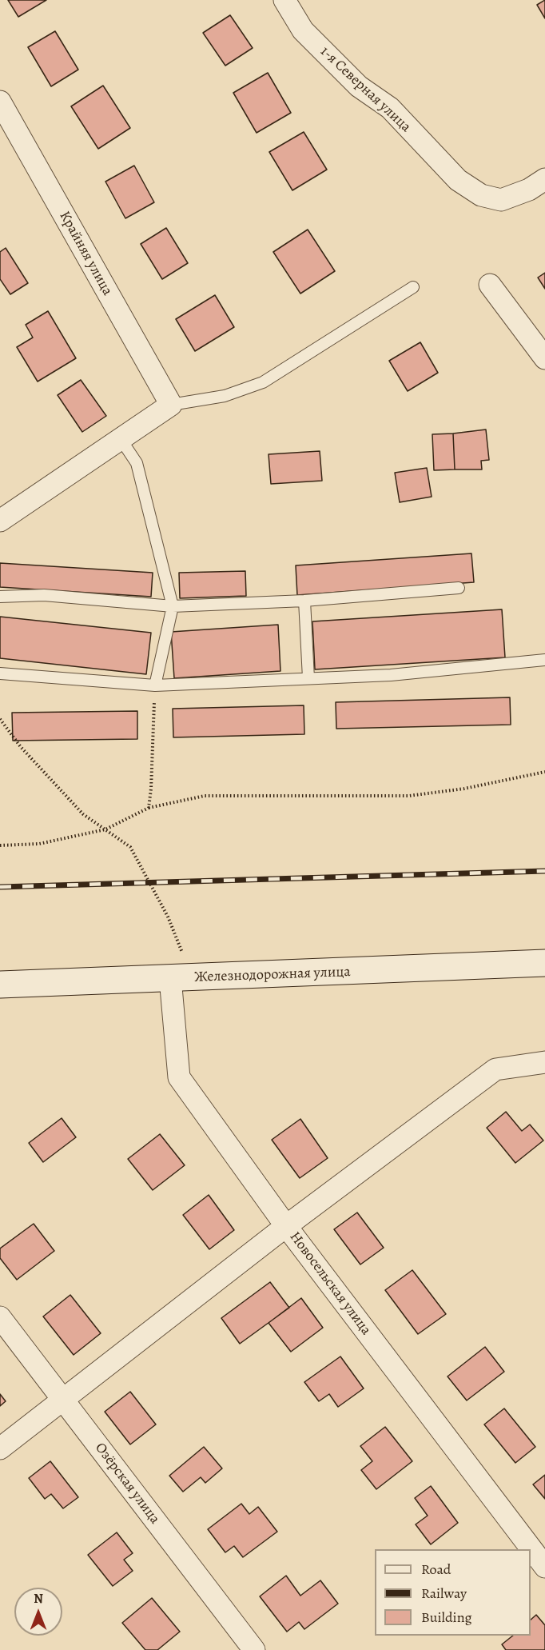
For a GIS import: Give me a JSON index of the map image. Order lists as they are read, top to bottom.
{
  "streets": {
    "street": [
      "1-я Северная улица",
      "Крайняя улица",
      "Железнодорожная улица",
      "Новосельская улица",
      "Озёрская улица"
    ]
  },
  "crossings": [
    ["Железнодорожная улица", "Новосельская улица"]
  ],
  "legend": ["Road", "Railway", "Building"],
  "north": "top"
}
